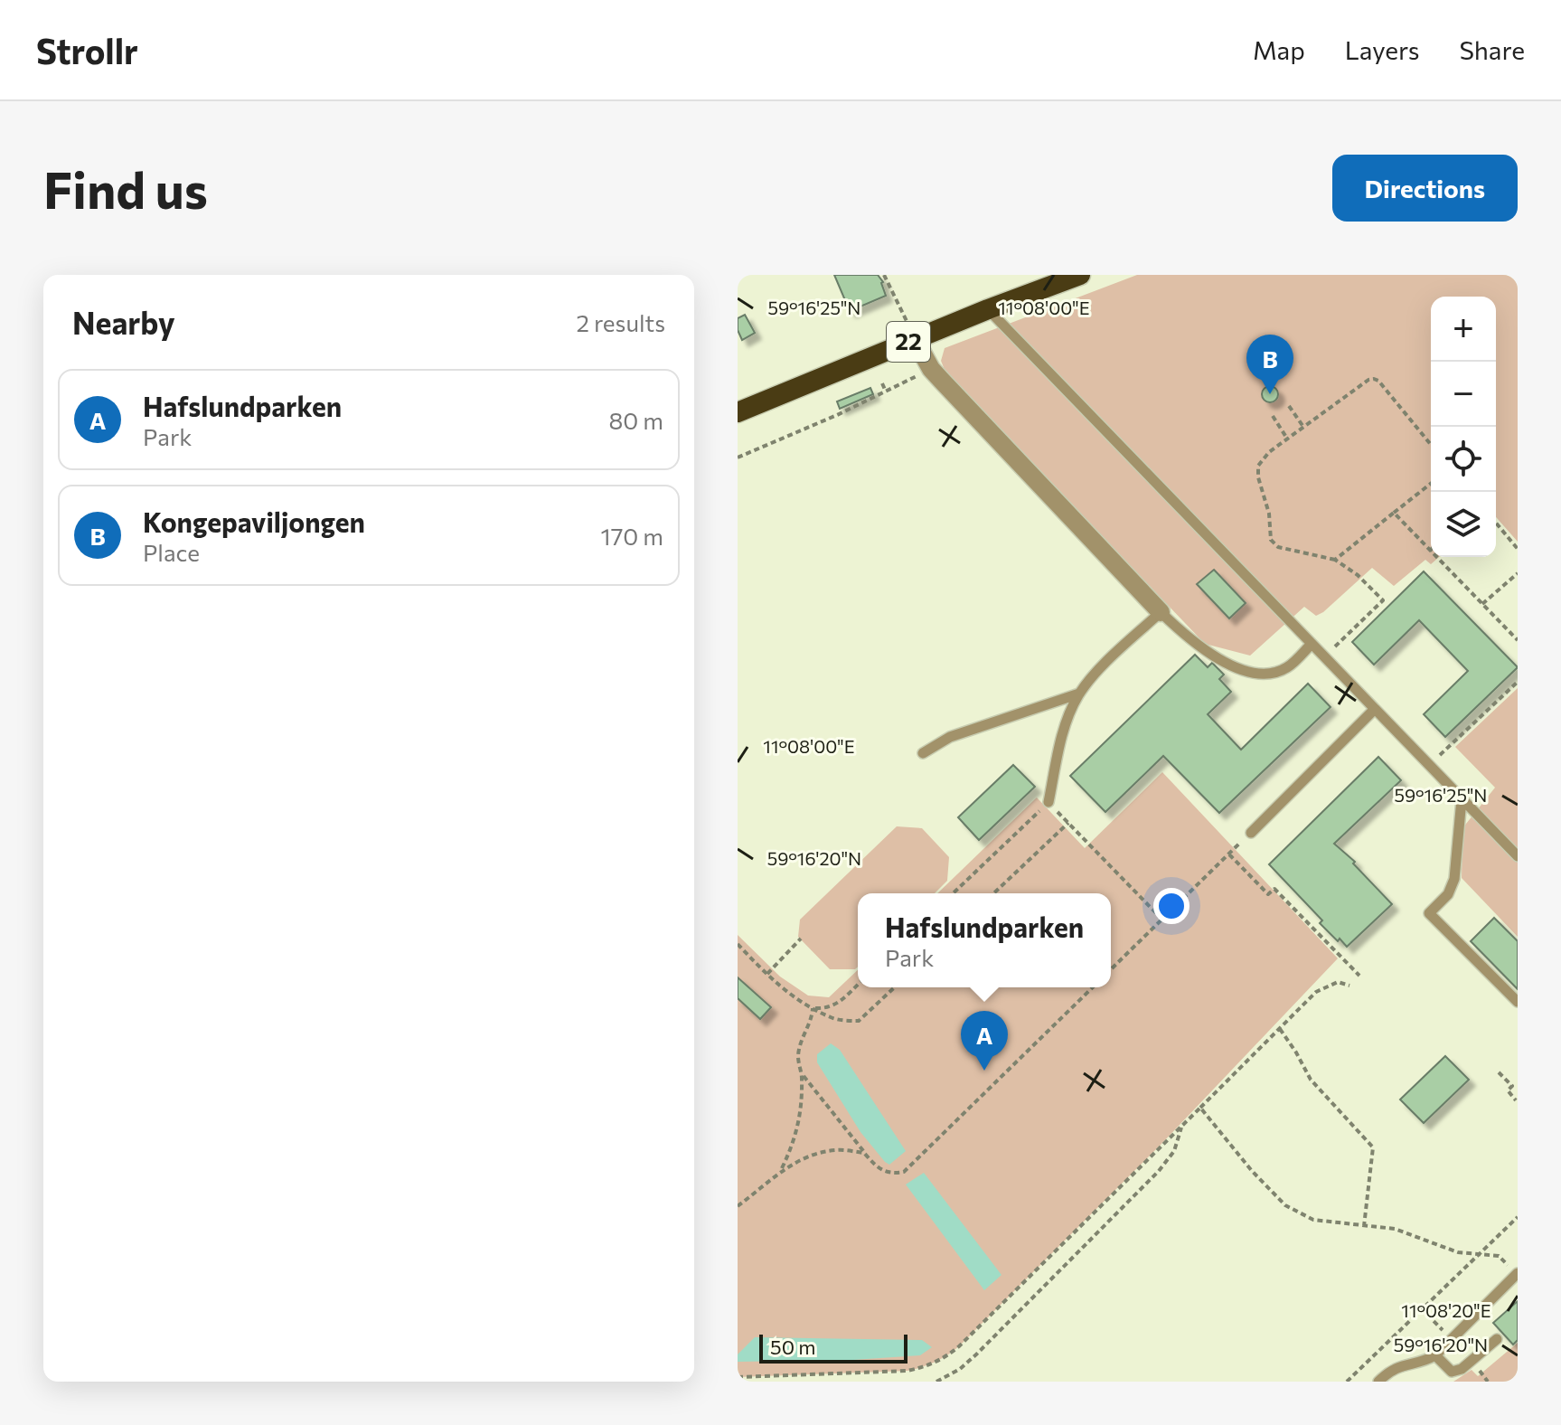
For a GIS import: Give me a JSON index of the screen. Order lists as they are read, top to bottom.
{
  "streets": {
    "highway": ["22"]
  },
  "scale_bar": "50 m",
  "page": {
    "header": "Strollr",
    "nav": ["Map", "Layers", "Share"],
    "buttons": "Directions",
    "title": "Find us",
    "heading": ["Nearby", "2 results"],
    "map_buttons": ["+", "−"],
    "pins": ["B", "A"],
    "list": [
      {
        "mark": "A",
        "name": "Hafslundparken",
        "note": "Park",
        "value": "80 m"
      },
      {
        "mark": "B",
        "name": "Kongepaviljongen",
        "note": "Place",
        "value": "170 m"
      }
    ],
    "popup": ["Hafslundparken", "Park"],
    "scale": "50 m"
  },
  "coordinates": [
    "11°08'00\"E",
    "59°16'25\"N",
    "59°16'20\"N",
    "11°08'20\"E"
  ]
}
